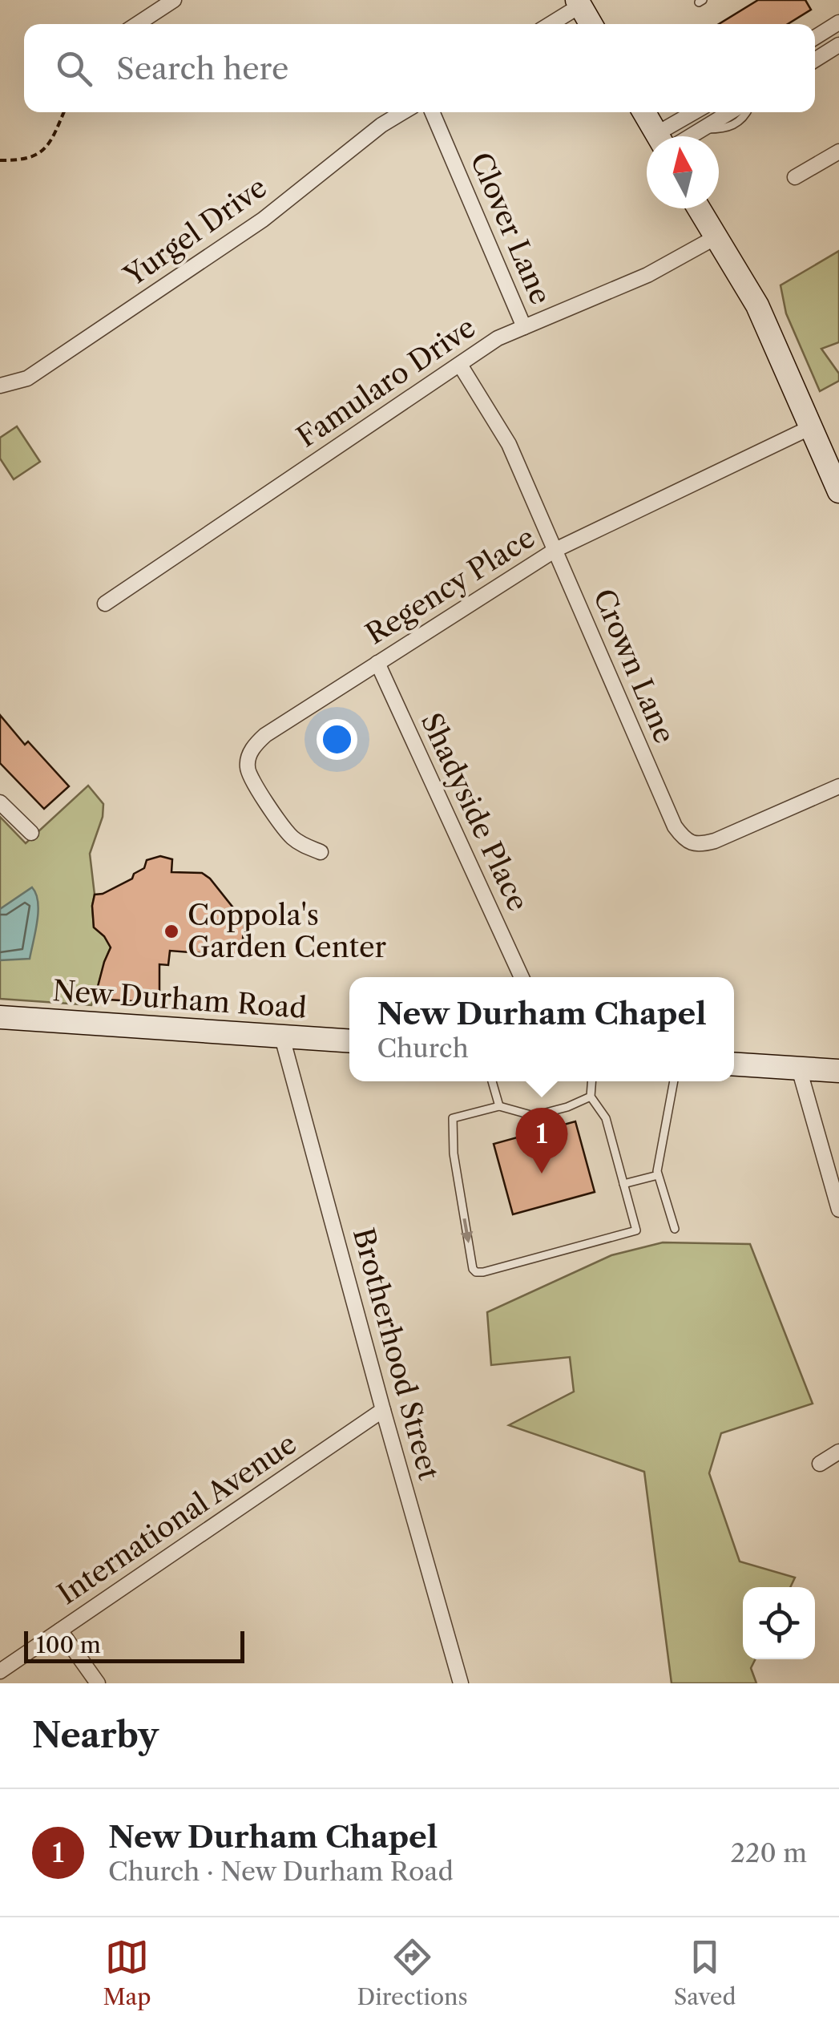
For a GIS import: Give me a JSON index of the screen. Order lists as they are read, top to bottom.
{
  "streets": {
    "main road": ["New Durham Road"],
    "street": [
      "Clover Lane",
      "Yurgel Drive",
      "Famularo Drive",
      "Regency Place",
      "Crown Lane",
      "Shadyside Place",
      "Brotherhood Street",
      "International Avenue"
    ]
  },
  "crossings": [
    ["Clover Lane", "Famularo Drive"],
    ["Famularo Drive", "Crown Lane"],
    ["Regency Place", "Crown Lane"],
    ["Regency Place", "Shadyside Place"],
    ["New Durham Road", "Brotherhood Street"],
    ["Brotherhood Street", "International Avenue"]
  ],
  "places": ["Coppola's Garden Center"],
  "scale_bar": "100 m",
  "north": "top",
  "page": {
    "search": "Search here",
    "popup": ["New Durham Chapel", "Church"],
    "pins": "1",
    "scale": "100 m",
    "heading": "Nearby",
    "list": [
      {
        "mark": "1",
        "name": "New Durham Chapel",
        "note": "Church · New Durham Road",
        "value": "220 m"
      }
    ],
    "nav": ["Map", "Directions", "Saved"]
  }
}
